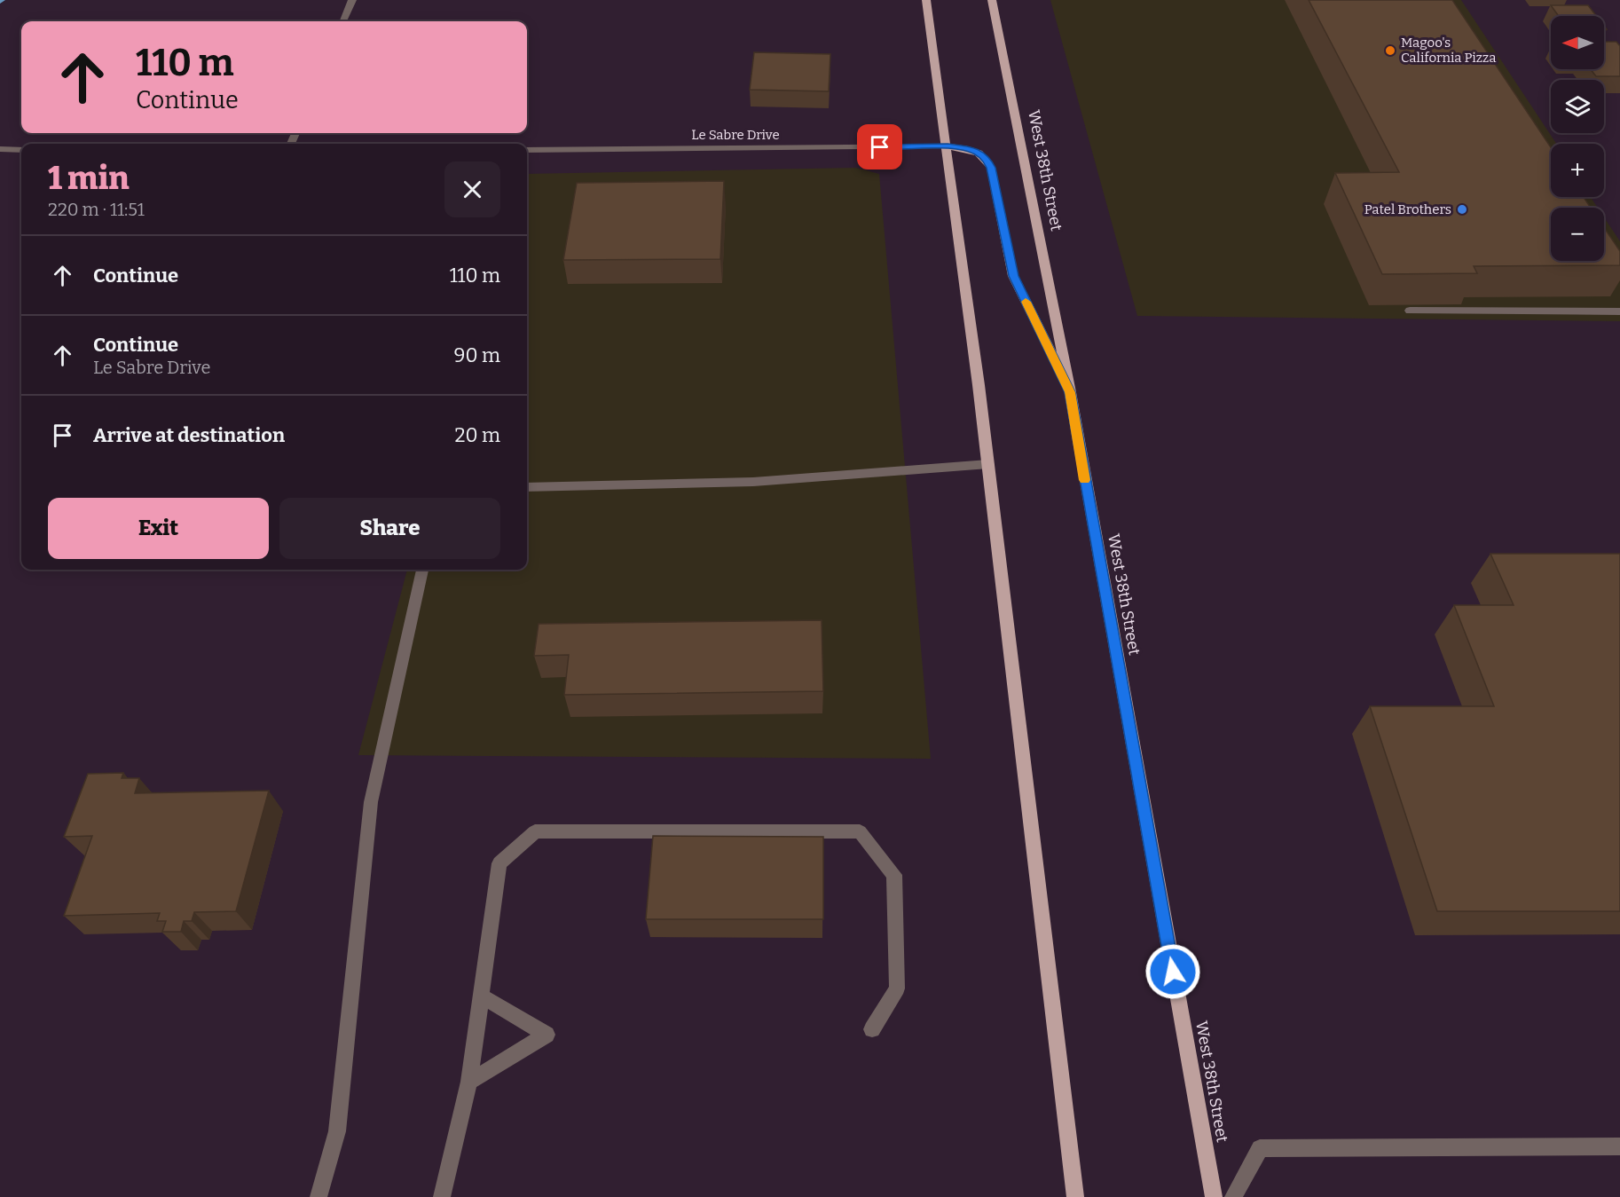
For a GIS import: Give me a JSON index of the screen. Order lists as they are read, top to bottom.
{
  "streets": {
    "main road": ["West 38th Street"],
    "street": ["Le Sabre Drive"]
  },
  "places": ["Magoo's California Pizza", "Patel Brothers"],
  "north": "left",
  "page": {
    "map_buttons": ["+", "−"],
    "turn": ["110 m", "Continue"],
    "heading": ["1 min", "220 m · 11:51"],
    "list": [
      {
        "name": "Continue",
        "value": "110 m"
      },
      {
        "name": "Continue",
        "note": "Le Sabre Drive",
        "value": "90 m"
      },
      {
        "name": "Arrive at destination",
        "value": "20 m"
      }
    ],
    "buttons": ["Exit", "Share"]
  }
}
